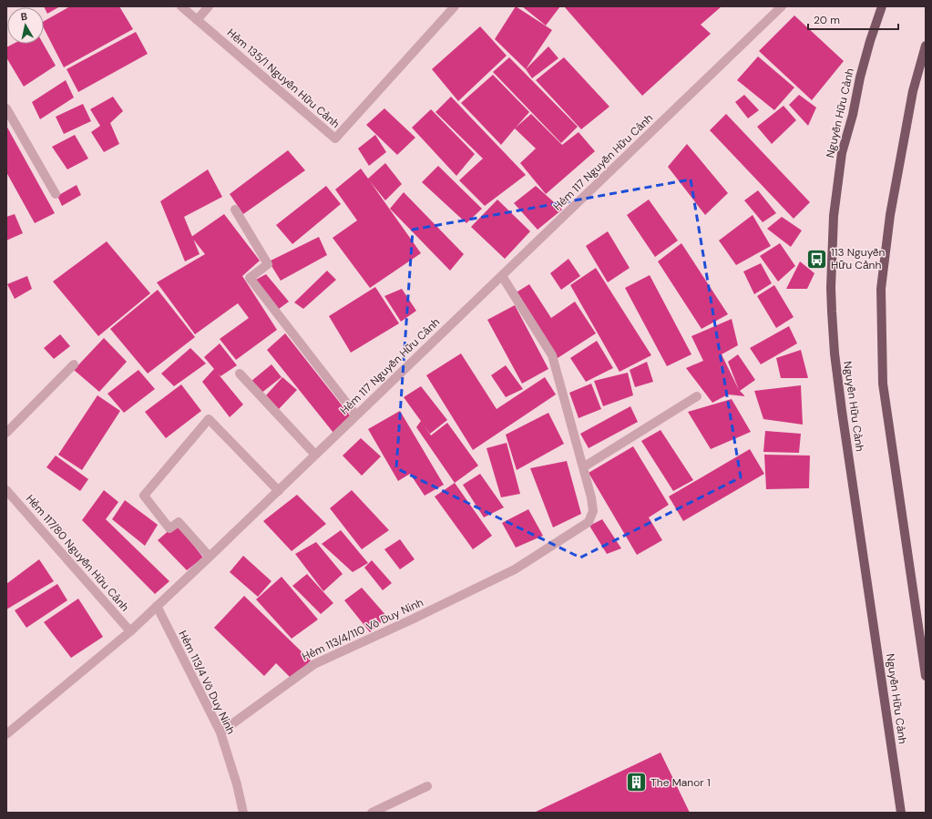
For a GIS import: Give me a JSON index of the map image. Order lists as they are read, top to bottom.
{
  "streets": {
    "main road": ["Nguyễn Hữu Cảnh"],
    "street": [
      "Hẻm 135/1 Nguyễn Hữu Cảnh",
      "Hẻm 117 Nguyễn Hữu Cảnh",
      "Hẻm 117/80 Nguyễn Hữu Cảnh",
      "Hẻm 113/4/110 Võ Duy Ninh",
      "Hẻm 113/4 Võ Duy Ninh"
    ]
  },
  "crossings": [
    ["Hẻm 117 Nguyễn Hữu Cảnh", "Hẻm 117/80 Nguyễn Hữu Cảnh"],
    ["Hẻm 117 Nguyễn Hữu Cảnh", "Hẻm 113/4/110 Võ Duy Ninh"],
    ["Hẻm 117 Nguyễn Hữu Cảnh", "Hẻm 113/4 Võ Duy Ninh"],
    ["Hẻm 113/4/110 Võ Duy Ninh", "Hẻm 113/4 Võ Duy Ninh"]
  ],
  "places": {
    "bus stop": ["113 Nguyễn Hữu Cảnh"],
    "building": ["The Manor 1"]
  },
  "scale_bar": "20 m",
  "north": "top"
}
